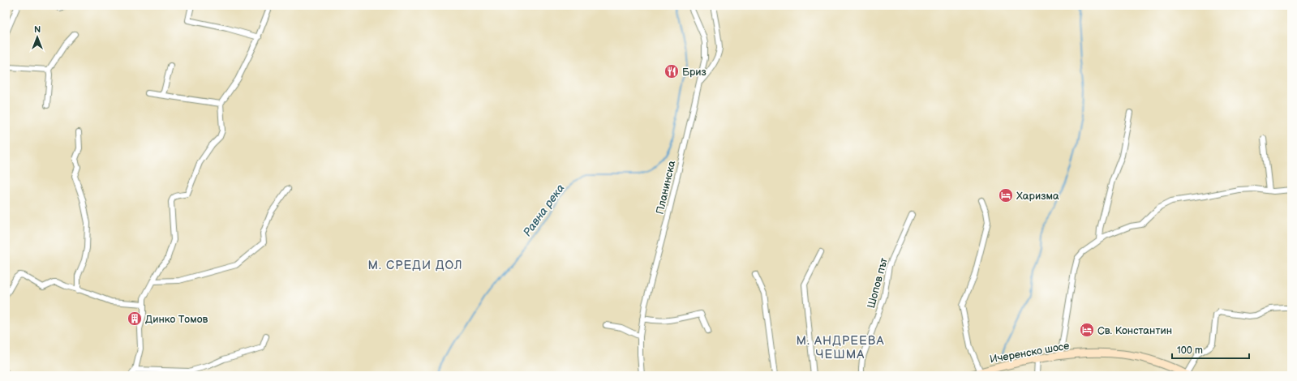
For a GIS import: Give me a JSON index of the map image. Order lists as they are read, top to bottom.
{
  "streets": {
    "street": ["Планинска", "Шопов път", "Ичеренско шосе"]
  },
  "districts": ["М. СРЕДИ ДОЛ", "М. АНДРЕЕВА ЧЕШМА"],
  "water": ["Равна река"],
  "places": {
    "restaurant": ["Бриз"],
    "hotel": ["Харизма", "Св. Константин"],
    "building": ["Динко Томов"]
  },
  "scale_bar": "100 m",
  "north": "top"
}
